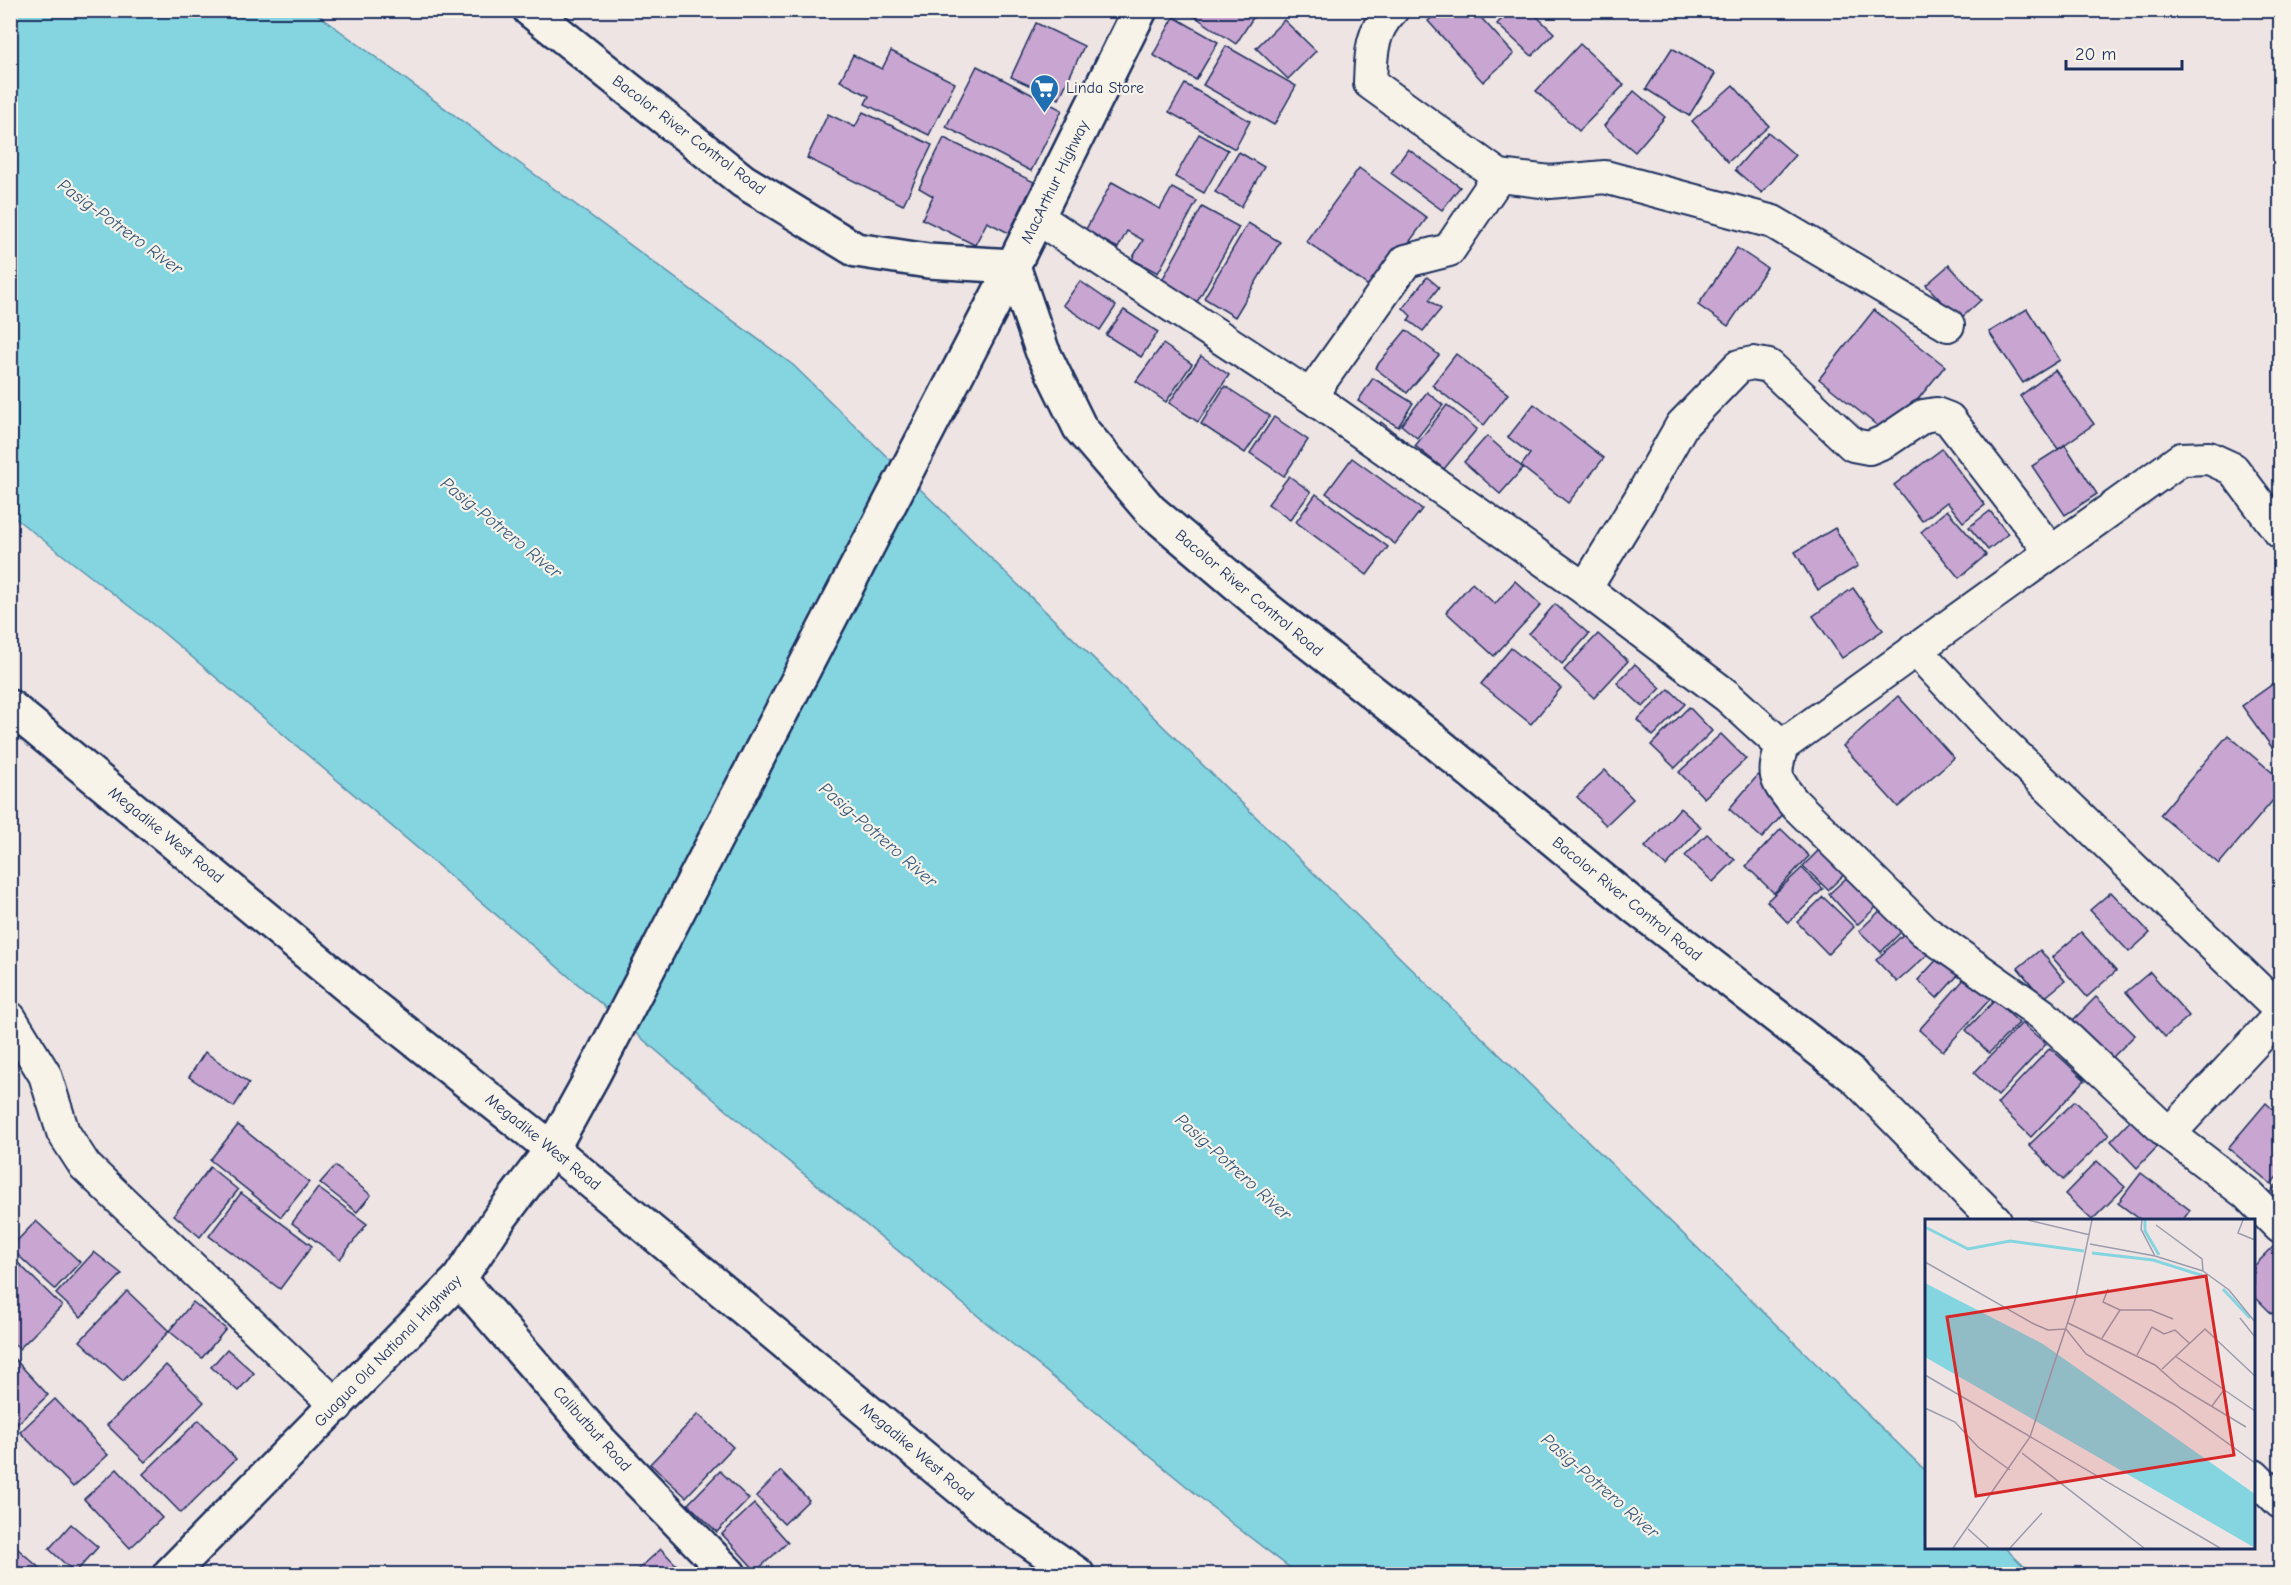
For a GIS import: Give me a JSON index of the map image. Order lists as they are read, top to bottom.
{
  "streets": {
    "street": [
      "Bacolor River Control Road",
      "MacArthur Highway",
      "Megadike West Road",
      "Guagua Old National Highway",
      "Calibutbut Road"
    ]
  },
  "crossings": [
    ["Bacolor River Control Road", "MacArthur Highway"],
    ["MacArthur Highway", "Guagua Old National Highway"],
    ["Megadike West Road", "Guagua Old National Highway"],
    ["Guagua Old National Highway", "Calibutbut Road"]
  ],
  "water": ["Pasig-Potrero River"],
  "places": {
    "supermarket": ["Linda Store"]
  },
  "scale_bar": "20 m"
}
